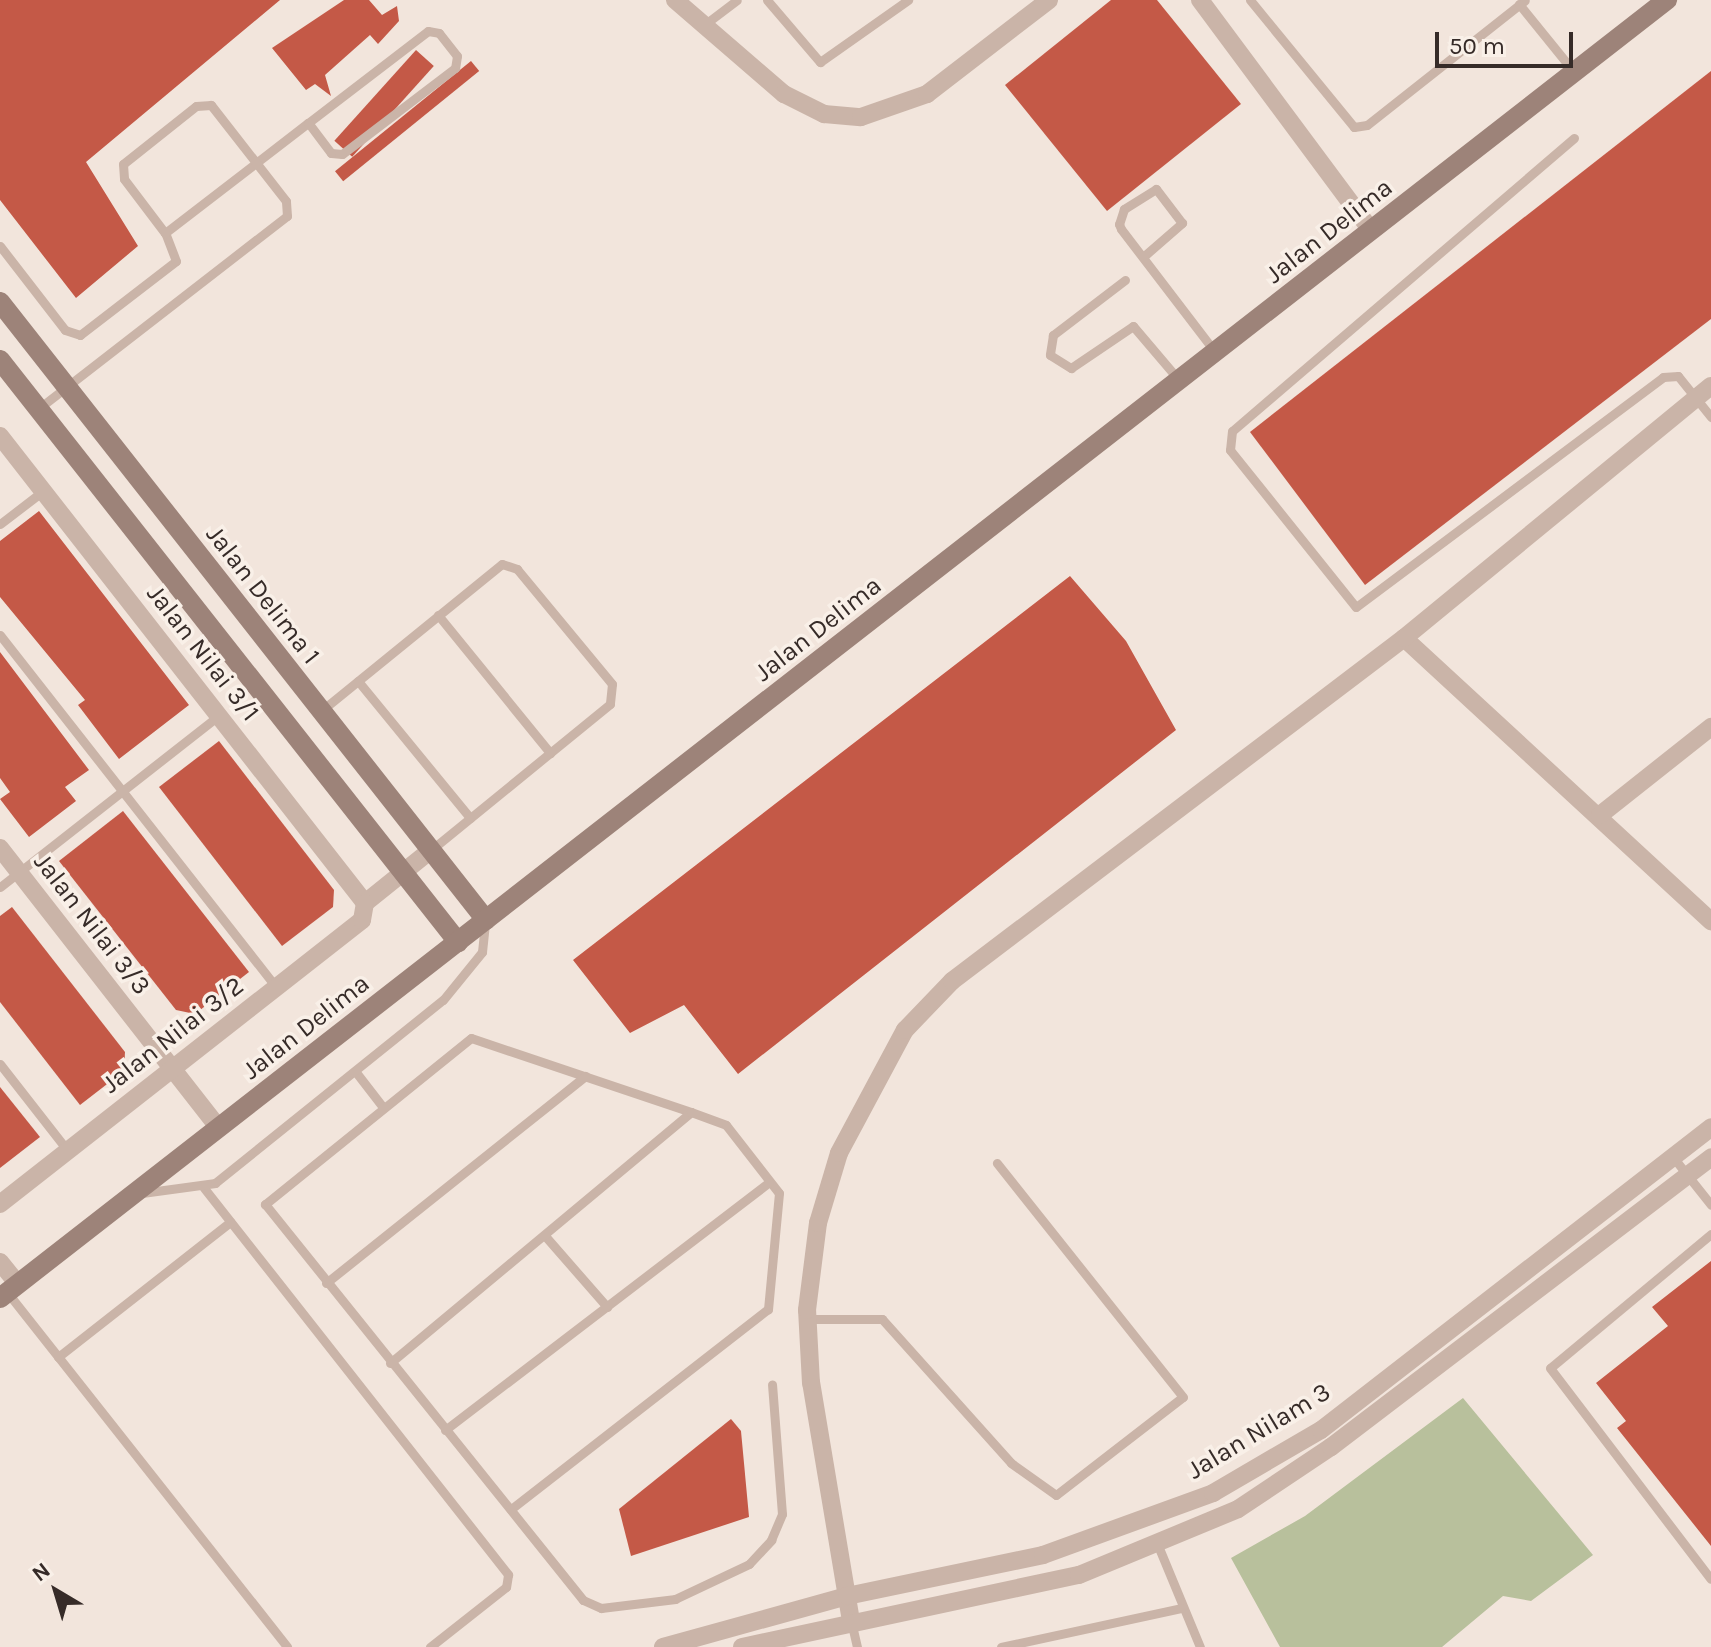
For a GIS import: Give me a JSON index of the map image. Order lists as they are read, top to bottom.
{
  "streets": {
    "street": [
      "Jalan Delima",
      "Jalan Delima 1",
      "Jalan Nilai 3/1",
      "Jalan Nilai 3/3",
      "Jalan Nilai 3/2",
      "Jalan Nilam 3"
    ]
  },
  "crossings": [
    ["Jalan Delima", "Jalan Delima 1"],
    ["Jalan Delima", "Jalan Nilai 3/3"],
    ["Jalan Delima 1", "Jalan Nilai 3/2"],
    ["Jalan Nilai 3/1", "Jalan Nilai 3/2"],
    ["Jalan Nilai 3/3", "Jalan Nilai 3/2"]
  ],
  "scale_bar": "50 m",
  "north": "top left"
}
